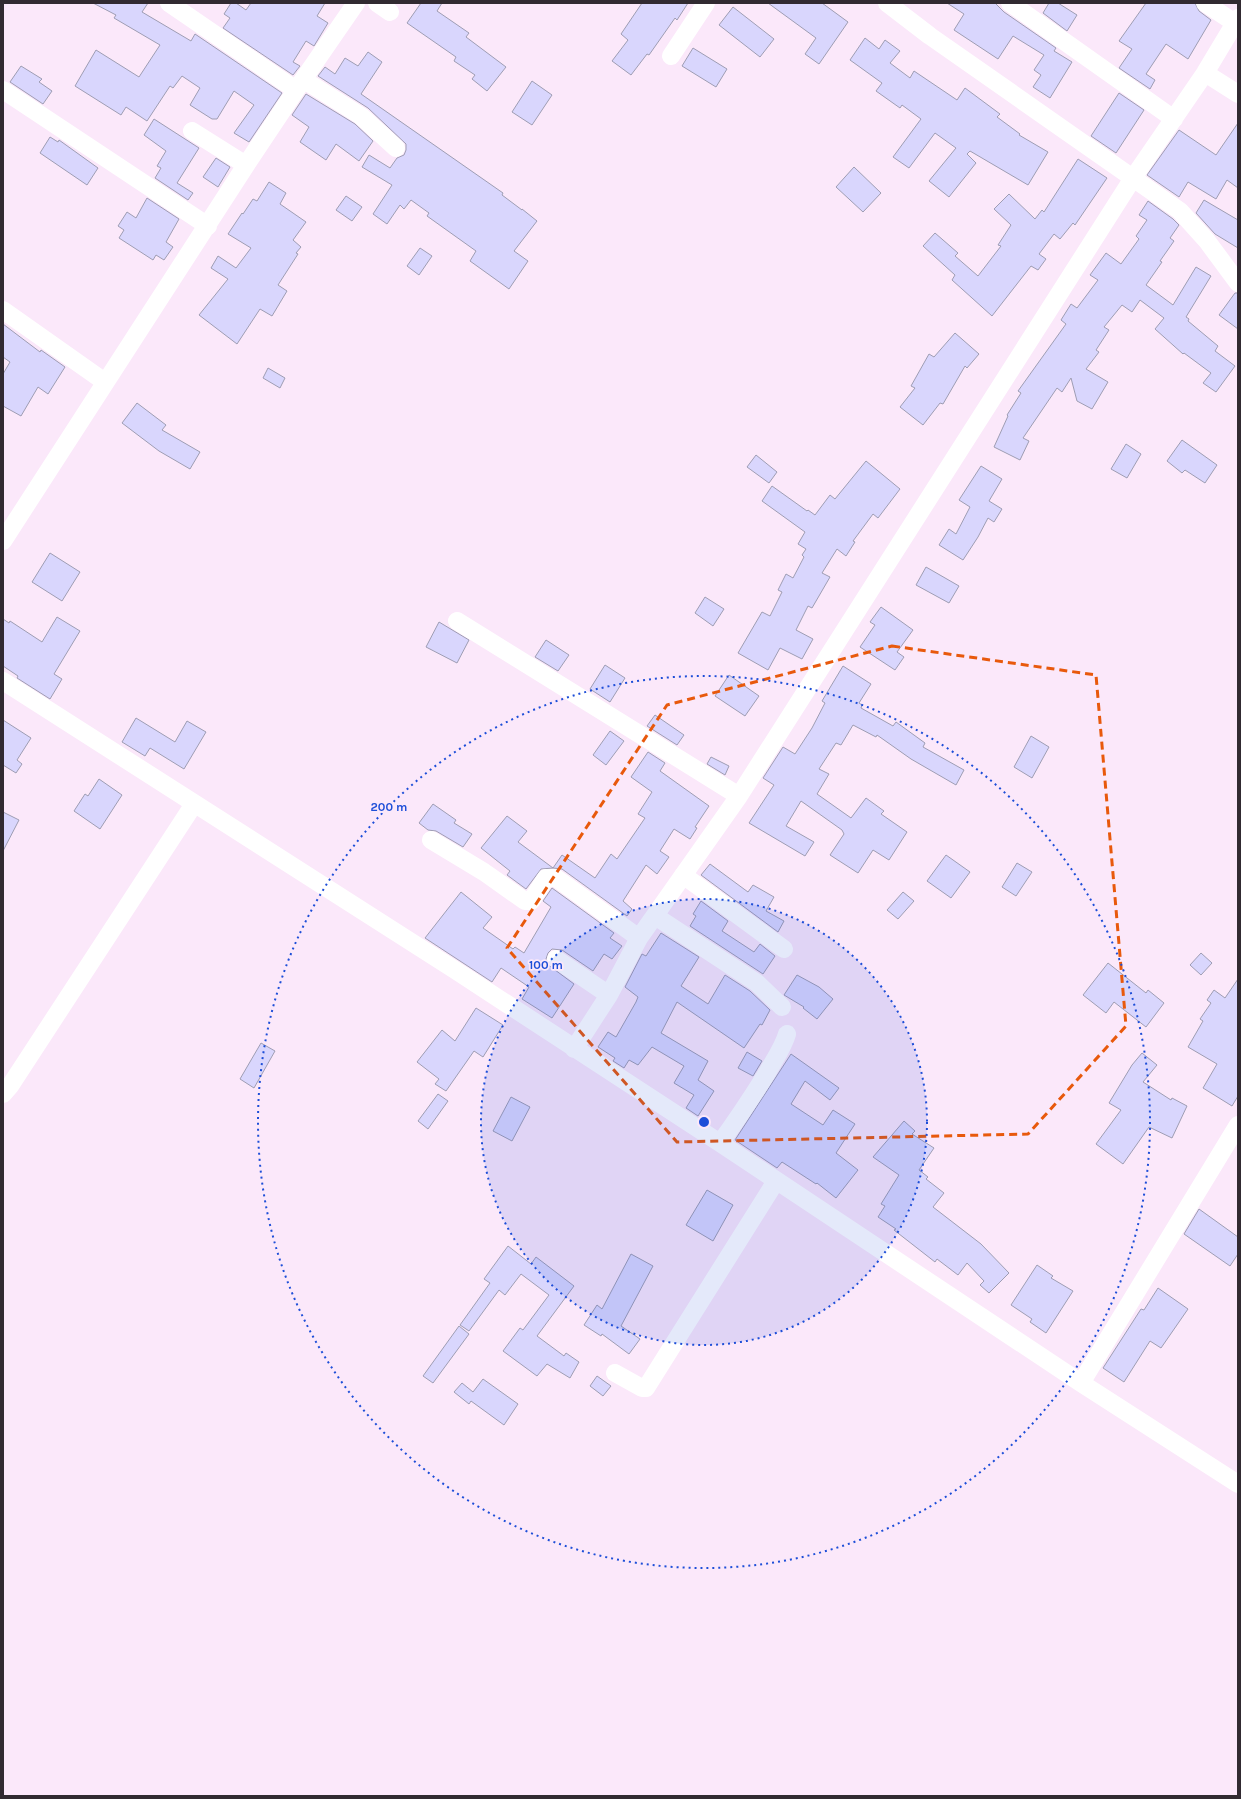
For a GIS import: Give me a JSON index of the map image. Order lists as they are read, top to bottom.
{
  "rings": ["200 m", "100 m"]
}
